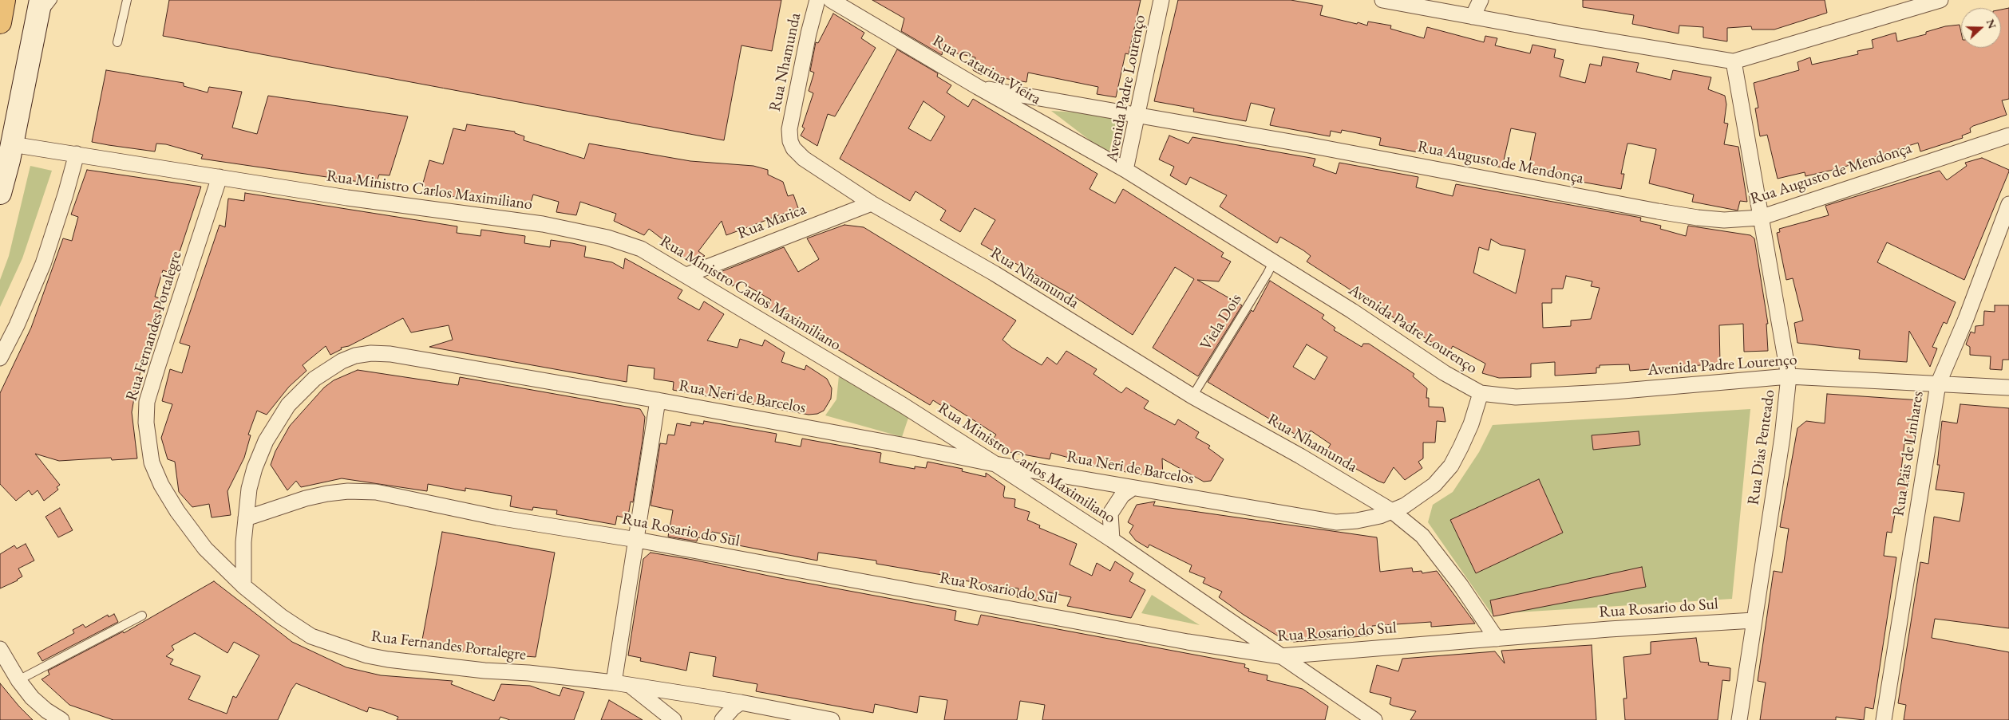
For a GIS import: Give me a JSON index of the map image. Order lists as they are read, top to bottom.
{
  "streets": {
    "street": [
      "Rua Nhamunda",
      "Rua Catarina Vieira",
      "Avenida Padre Lourenço",
      "Rua Augusto de Mendonça",
      "Rua Ministro Carlos Maximiliano",
      "Rua Marica",
      "Rua Fernandes Portalegre",
      "Rua Neri de Barcelos",
      "Rua Dias Penteado",
      "Rua Pais de Linhares",
      "Rua Rosario do Sul"
    ],
    "lane": ["Viela Dois"]
  },
  "crossings": [
    ["Rua Nhamunda", "Rua Marica"],
    ["Rua Nhamunda", "Viela Dois"],
    ["Rua Nhamunda", "Rua Neri de Barcelos"],
    ["Rua Nhamunda", "Rua Rosario do Sul"],
    ["Rua Catarina Vieira", "Avenida Padre Lourenço"],
    ["Rua Catarina Vieira", "Rua Augusto de Mendonça"],
    ["Avenida Padre Lourenço", "Rua Augusto de Mendonça"],
    ["Avenida Padre Lourenço", "Viela Dois"],
    ["Avenida Padre Lourenço", "Rua Dias Penteado"],
    ["Avenida Padre Lourenço", "Rua Pais de Linhares"],
    ["Rua Augusto de Mendonça", "Rua Dias Penteado"],
    ["Rua Ministro Carlos Maximiliano", "Rua Marica"],
    ["Rua Ministro Carlos Maximiliano", "Rua Fernandes Portalegre"],
    ["Rua Ministro Carlos Maximiliano", "Rua Neri de Barcelos"],
    ["Rua Ministro Carlos Maximiliano", "Rua Rosario do Sul"],
    ["Rua Fernandes Portalegre", "Rua Neri de Barcelos"],
    ["Rua Neri de Barcelos", "Rua Rosario do Sul"],
    ["Rua Dias Penteado", "Rua Rosario do Sul"]
  ],
  "north": "right"
}
